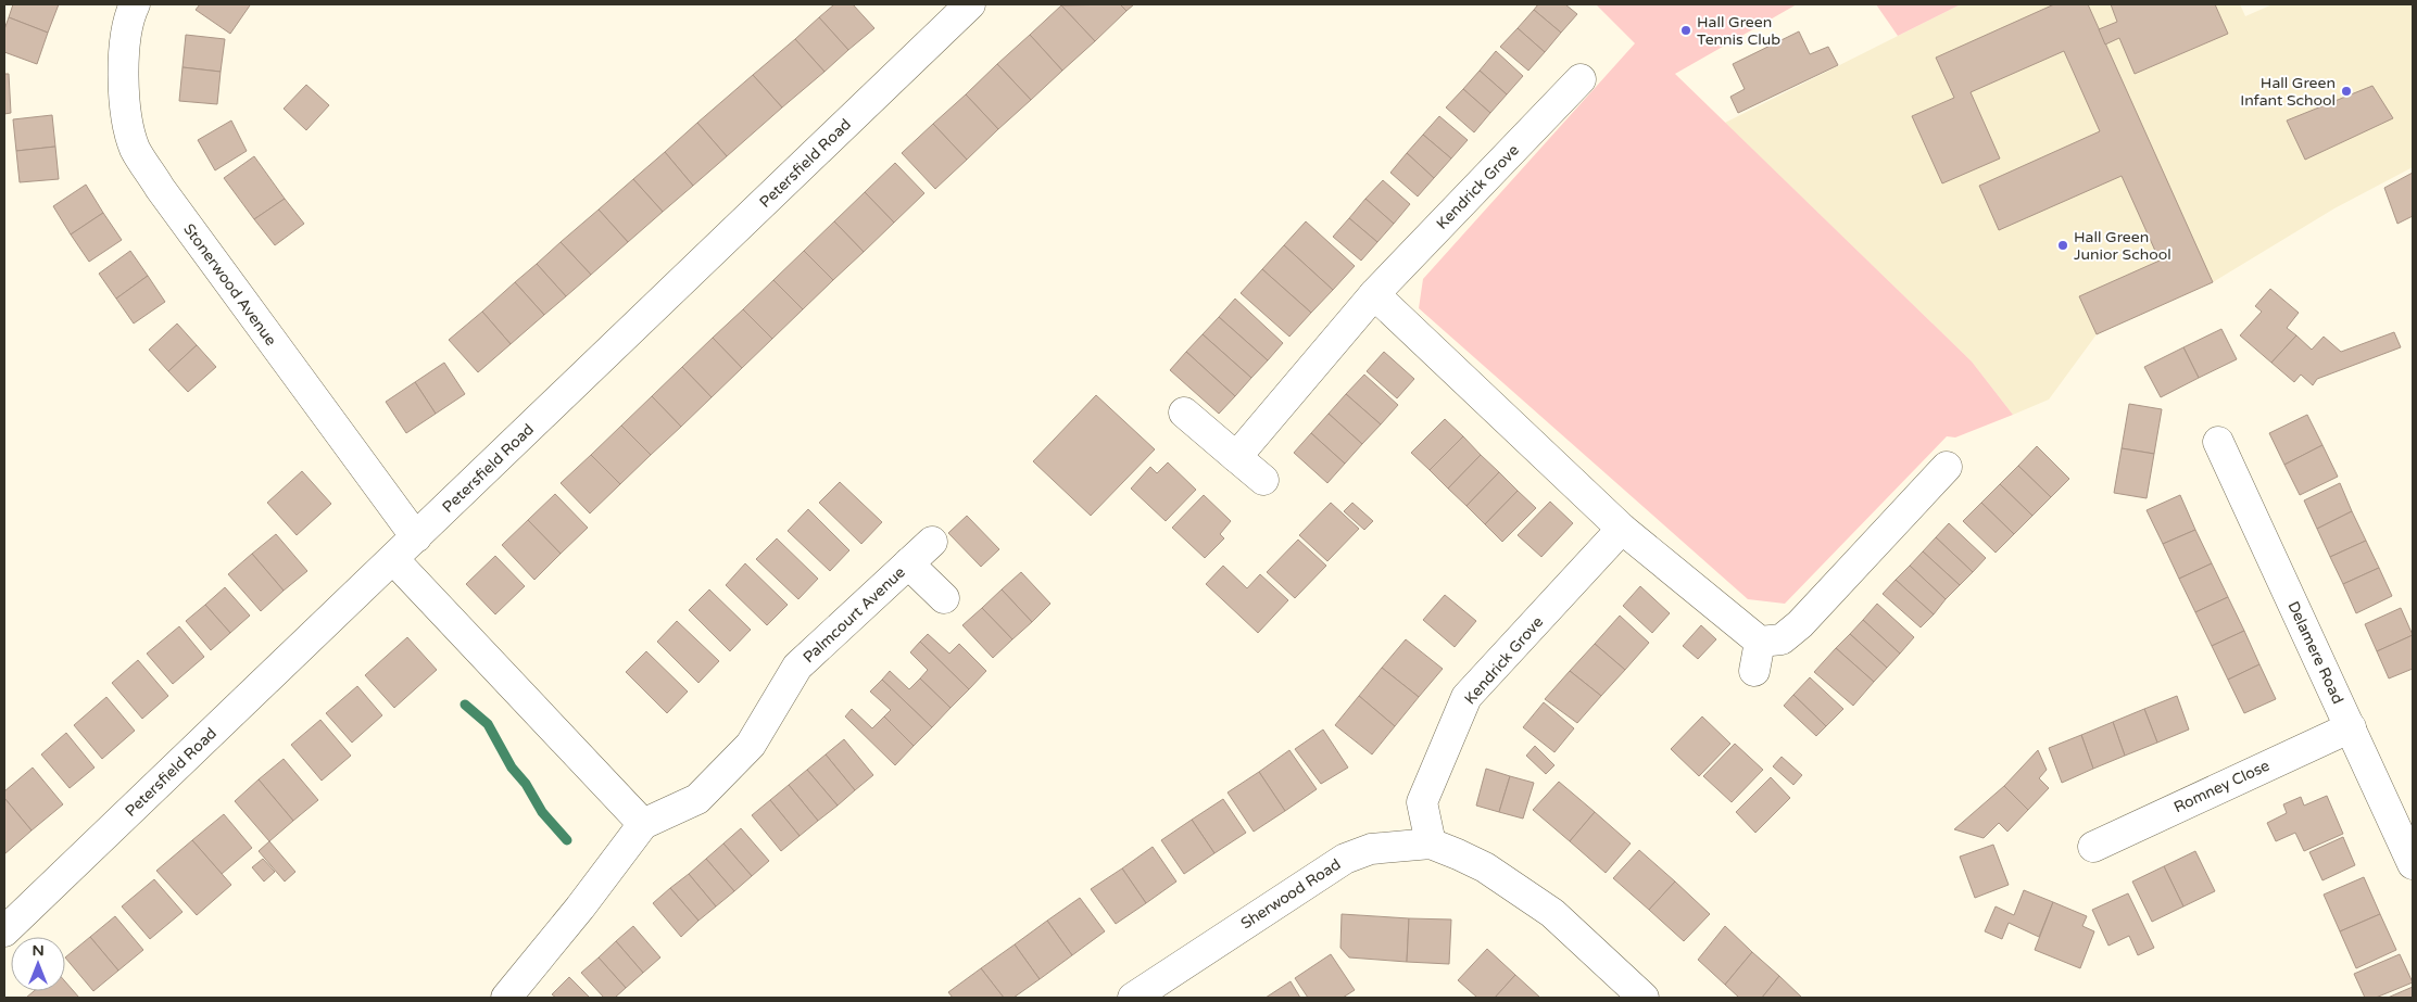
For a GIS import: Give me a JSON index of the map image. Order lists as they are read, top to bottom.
{
  "streets": {
    "street": [
      "Petersfield Road",
      "Kendrick Grove",
      "Stonerwood Avenue",
      "Palmcourt Avenue",
      "Delamere Road",
      "Romney Close",
      "Sherwood Road"
    ]
  },
  "crossings": [
    ["Petersfield Road", "Stonerwood Avenue"],
    ["Kendrick Grove", "Sherwood Road"],
    ["Delamere Road", "Romney Close"]
  ],
  "places": ["Hall Green Tennis Club", "Hall Green Infant School", "Hall Green Junior School"],
  "north": "top"
}
